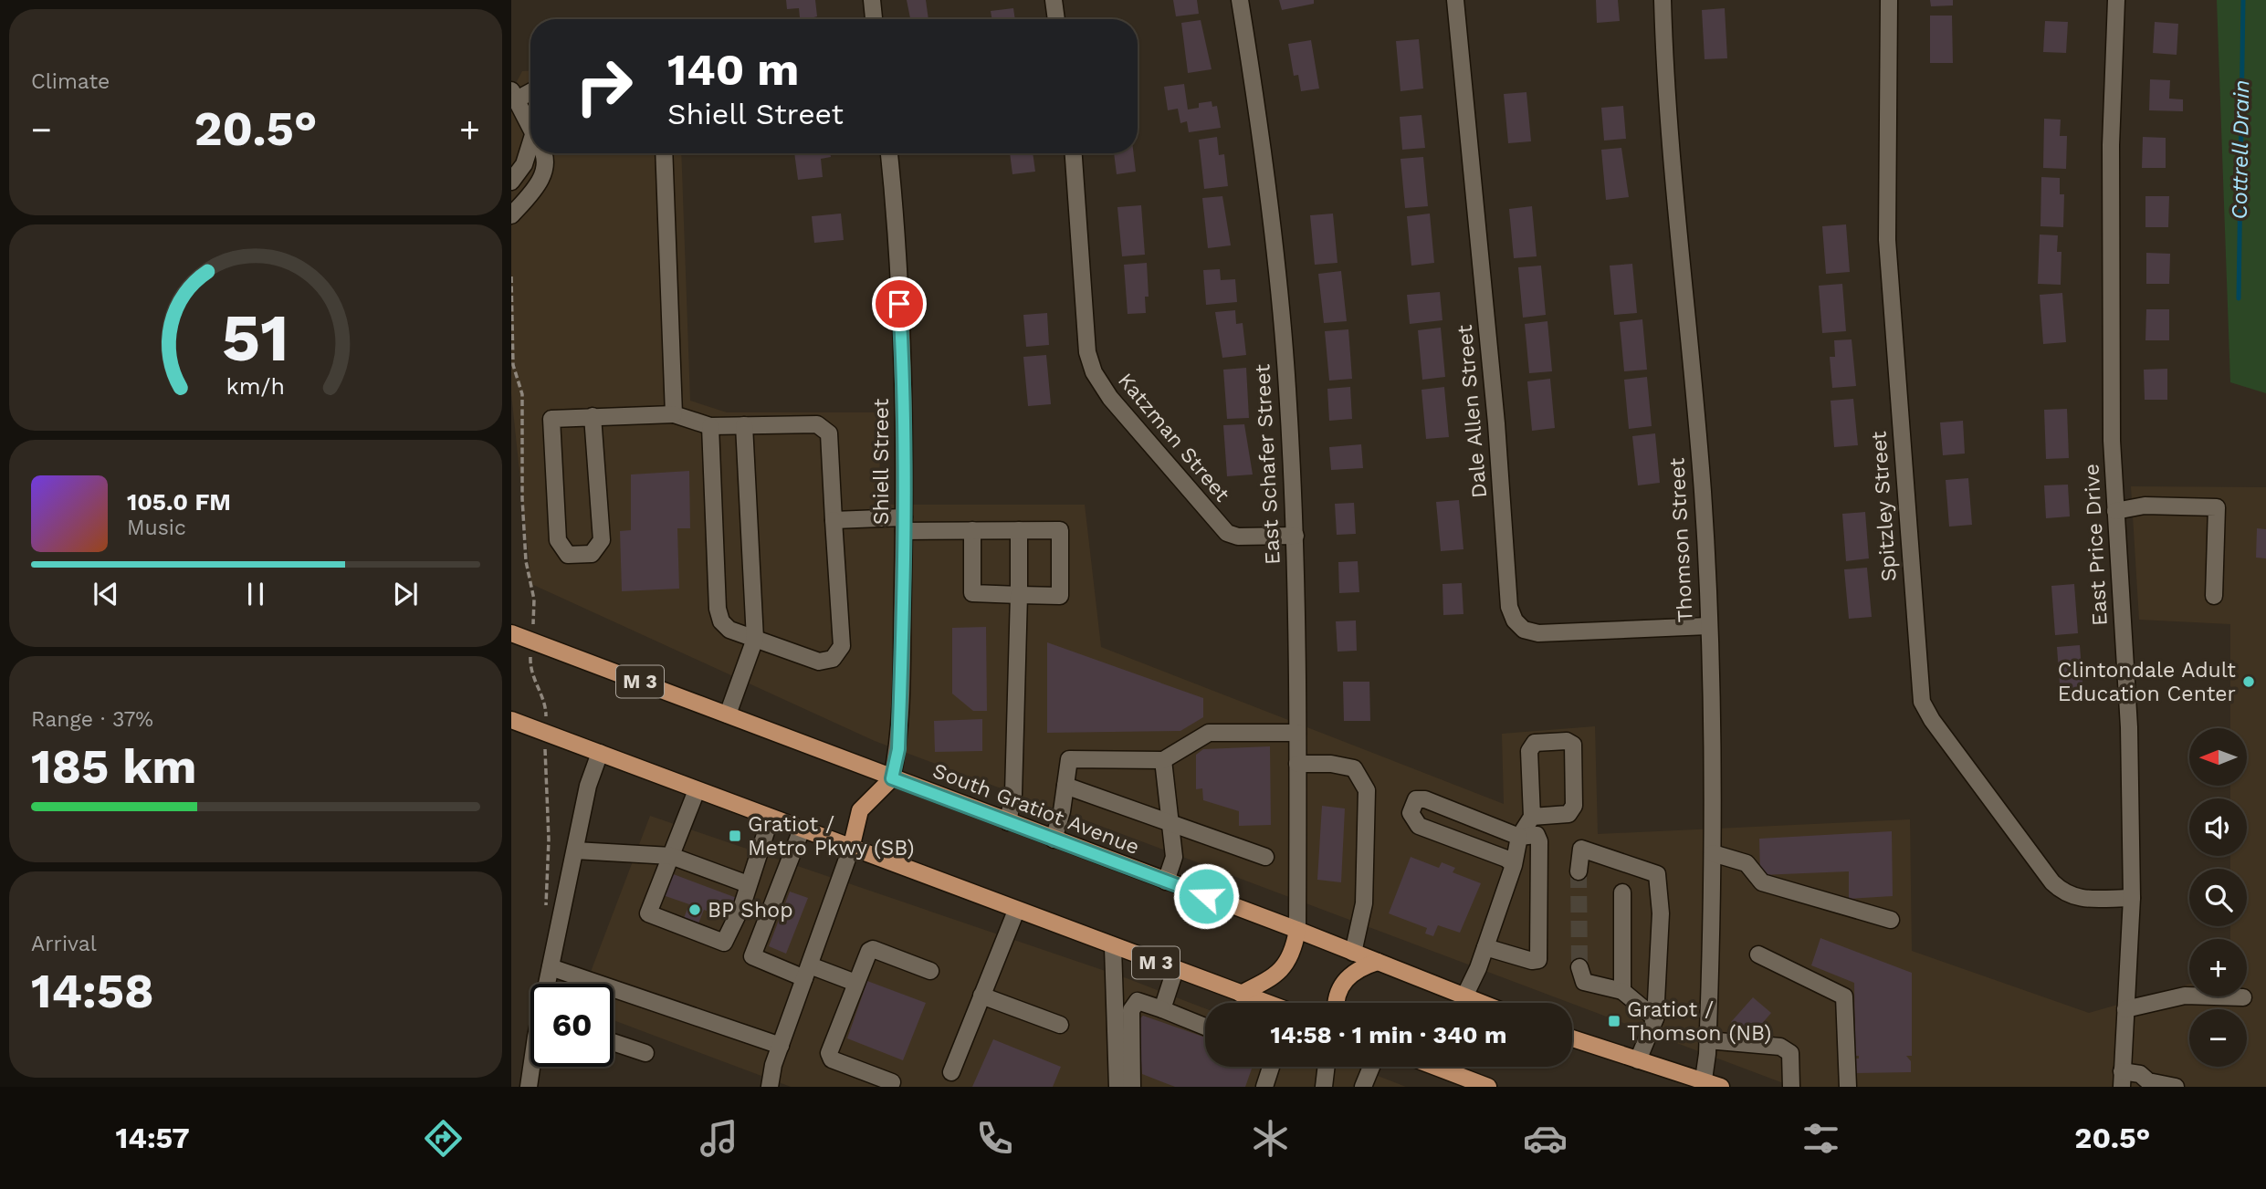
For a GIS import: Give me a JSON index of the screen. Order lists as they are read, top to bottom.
{
  "streets": {
    "main road": ["M 3", "South Gratiot Avenue"],
    "street": [
      "Dale Allen Street",
      "Katzman Street",
      "Shiell Street",
      "East Schafer Street",
      "Spitzley Street",
      "Thomson Street",
      "East Price Drive"
    ]
  },
  "crossings": [
    ["Dale Allen Street", "Thomson Street"],
    ["Katzman Street", "East Schafer Street"],
    ["Shiell Street", "South Gratiot Avenue"],
    ["East Schafer Street", "South Gratiot Avenue"],
    ["Spitzley Street", "East Price Drive"]
  ],
  "water": ["Cottrell Drain"],
  "places": {
    "other": ["Clintondale Adult Education Center", "BP Shop"],
    "transit": ["Gratiot / Metro Pkwy (SB)", "Gratiot / Thomson (NB)"]
  },
  "north": "left",
  "page": {
    "tile": [
      "Climate",
      ["Range · 37%", "185 km"],
      ["Arrival", "14:58"]
    ],
    "turn": ["140 m", "Shiell Street"],
    "heat": ["−", "20.5°", "+"],
    "song": ["105.0 FM", "Music"],
    "map_buttons": ["+", "−"],
    "limit": "60",
    "trip": "14:58 · 1 min · 340 m",
    "tabs": ["14:57", "20.5°"],
    "gauge": ["51", "km/h"]
  }
}
